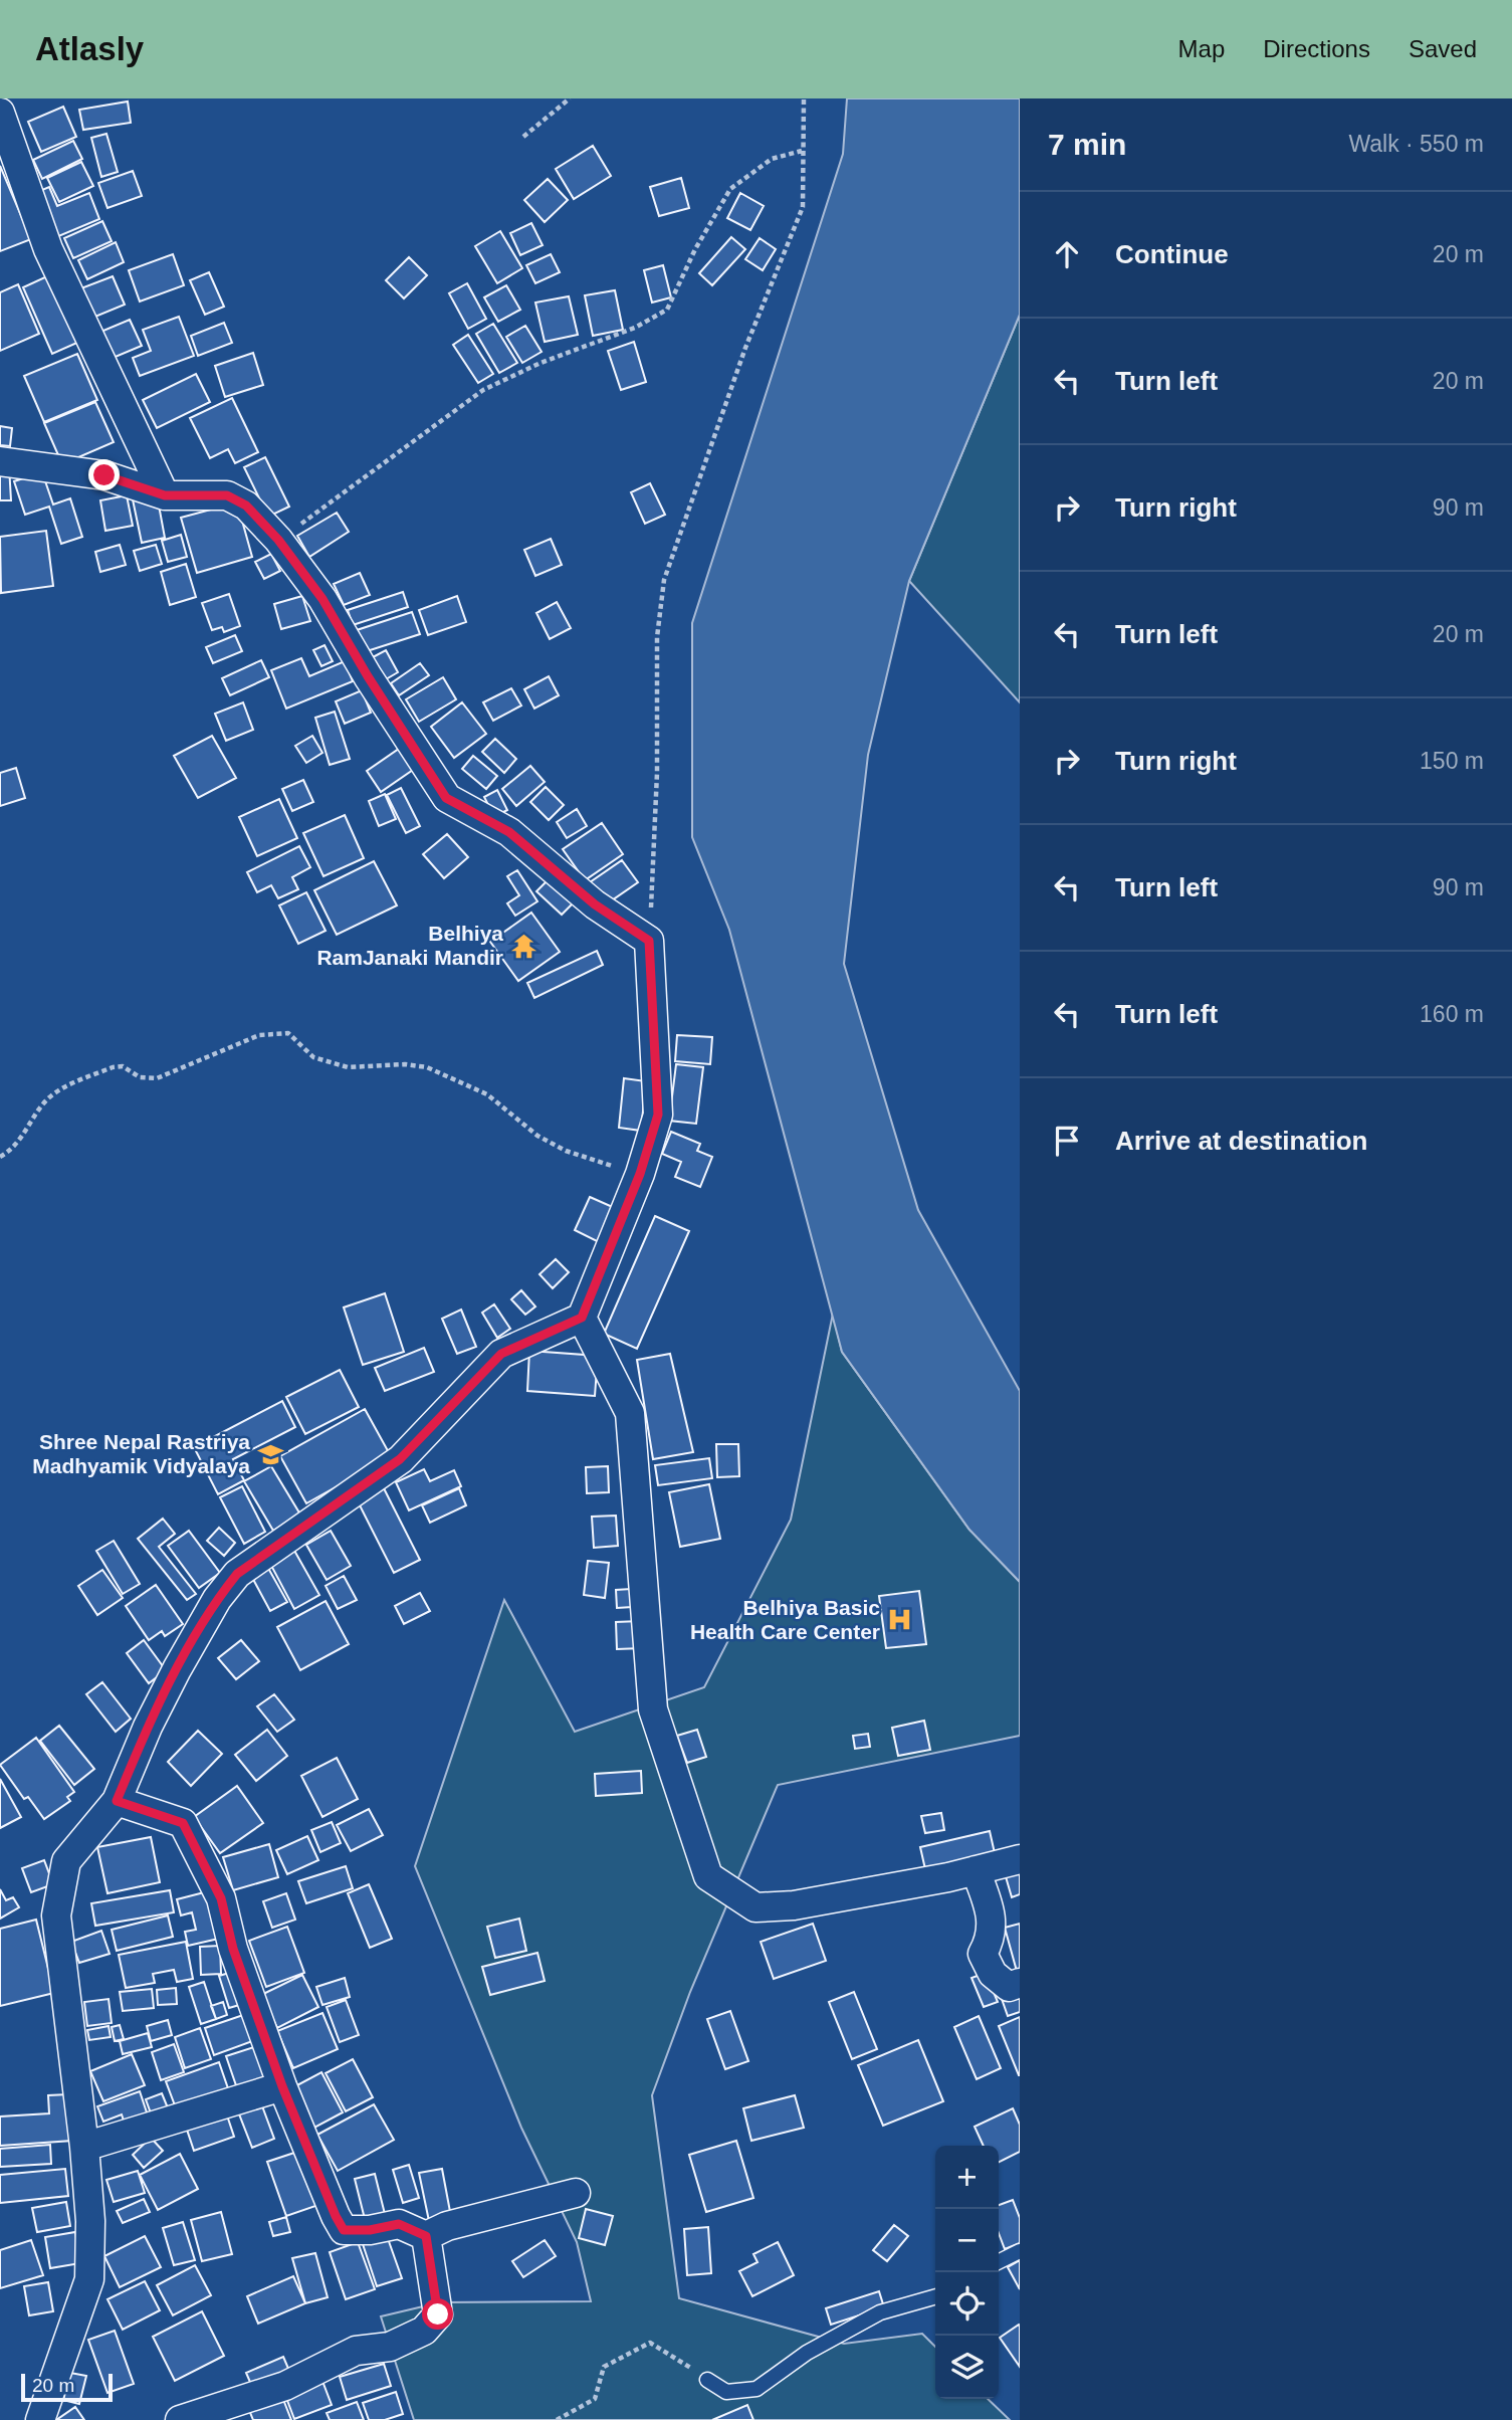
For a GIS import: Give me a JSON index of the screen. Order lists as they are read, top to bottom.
{
  "places": {
    "temple": ["Belhiya RamJanaki Mandir"],
    "school or university": ["Shree Nepal Rastriya Madhyamik Vidyalaya"],
    "hospital": ["Belhiya Basic Health Care Center"]
  },
  "scale_bar": "20 m",
  "page": {
    "header": "Atlasly",
    "nav": ["Map", "Directions", "Saved"],
    "heading": ["7 min", "Walk · 550 m"],
    "list": [
      ["Continue", "20 m"],
      ["Turn left", "20 m"],
      ["Turn right", "90 m"],
      ["Turn left", "20 m"],
      ["Turn right", "150 m"],
      ["Turn left", "90 m"],
      ["Turn left", "160 m"],
      "Arrive at destination"
    ],
    "map_buttons": ["+", "−"],
    "scale": "20 m"
  }
}
